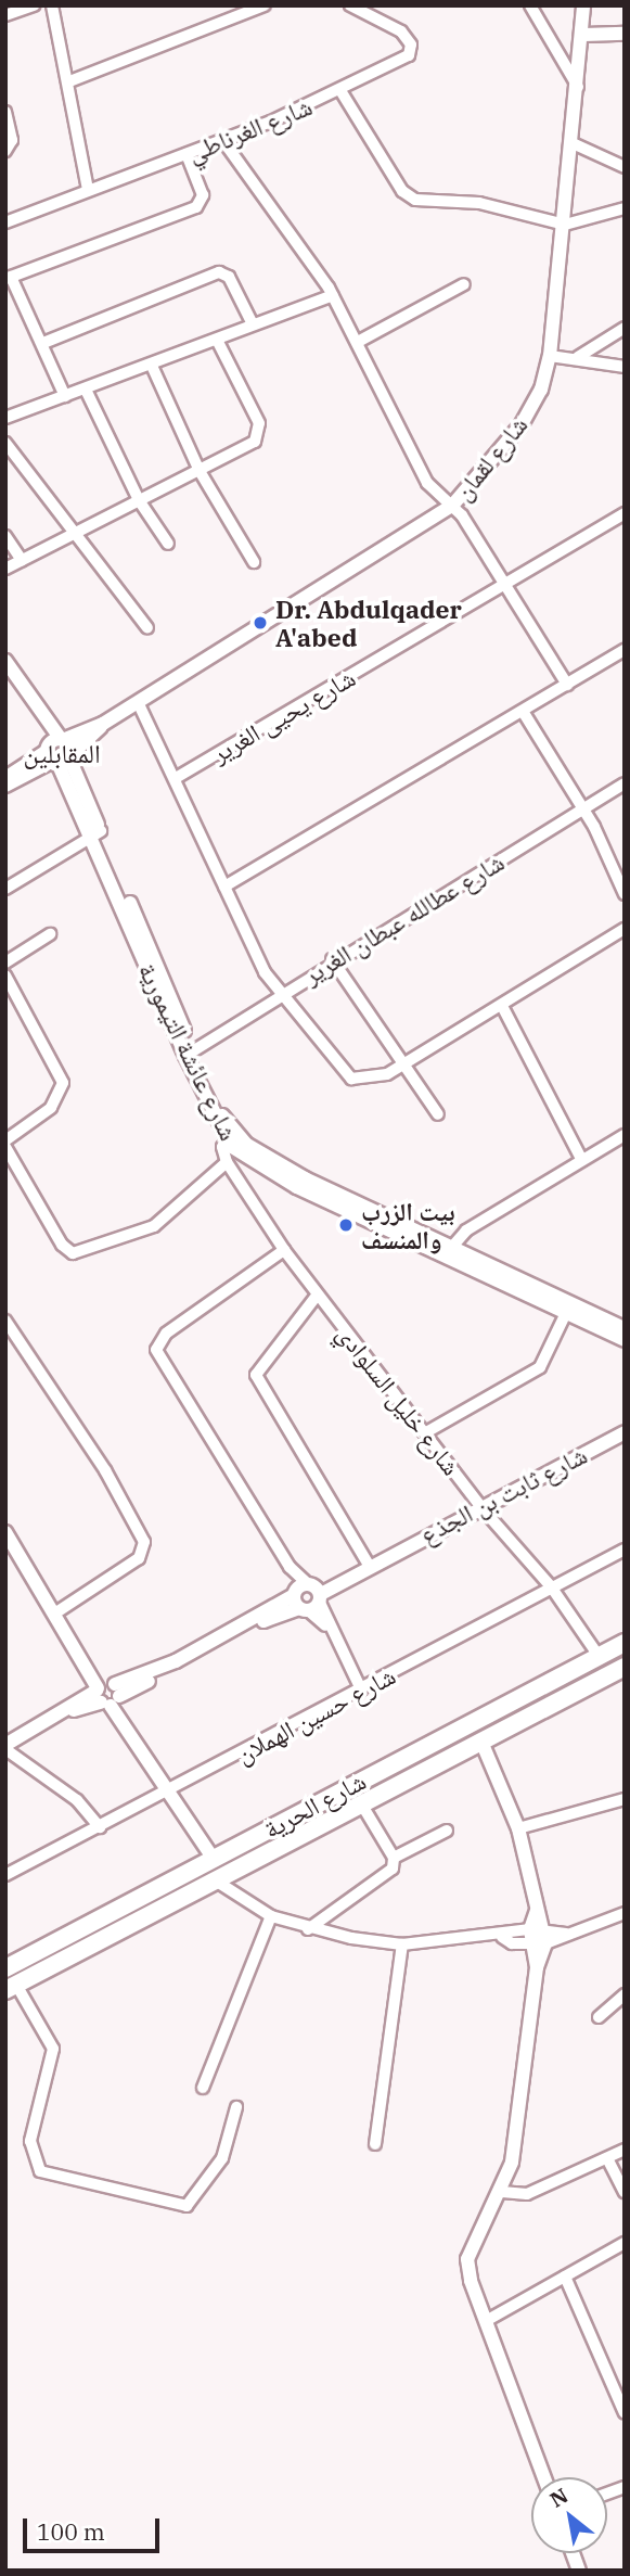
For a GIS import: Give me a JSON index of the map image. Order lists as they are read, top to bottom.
{
  "streets": {
    "highway": ["شارع الحرية"],
    "street": [
      "شارع الغرناطي",
      "شارع لقمان",
      "شارع يحيى الغرير",
      "شارع عطالله عبطان الغرير",
      "شارع عائشة التيمورية",
      "شارع خليل السلوادي",
      "شارع ثابت بن الجذع",
      "شارع حسين الهملان"
    ]
  },
  "crossings": [
    ["شارع لقمان", "شارع عائشة التيمورية"],
    ["شارع عطالله عبطان الغرير", "شارع عائشة التيمورية"],
    ["شارع خليل السلوادي", "شارع ثابت بن الجذع"],
    ["شارع خليل السلوادي", "شارع حسين الهملان"],
    ["شارع خليل السلوادي", "شارع الحرية"]
  ],
  "districts": ["المقابلين"],
  "places": ["Dr. Abdulqader A'abed", "بيت الزرب والمنسف"],
  "scale_bar": "100 m",
  "north": "top left"
}
